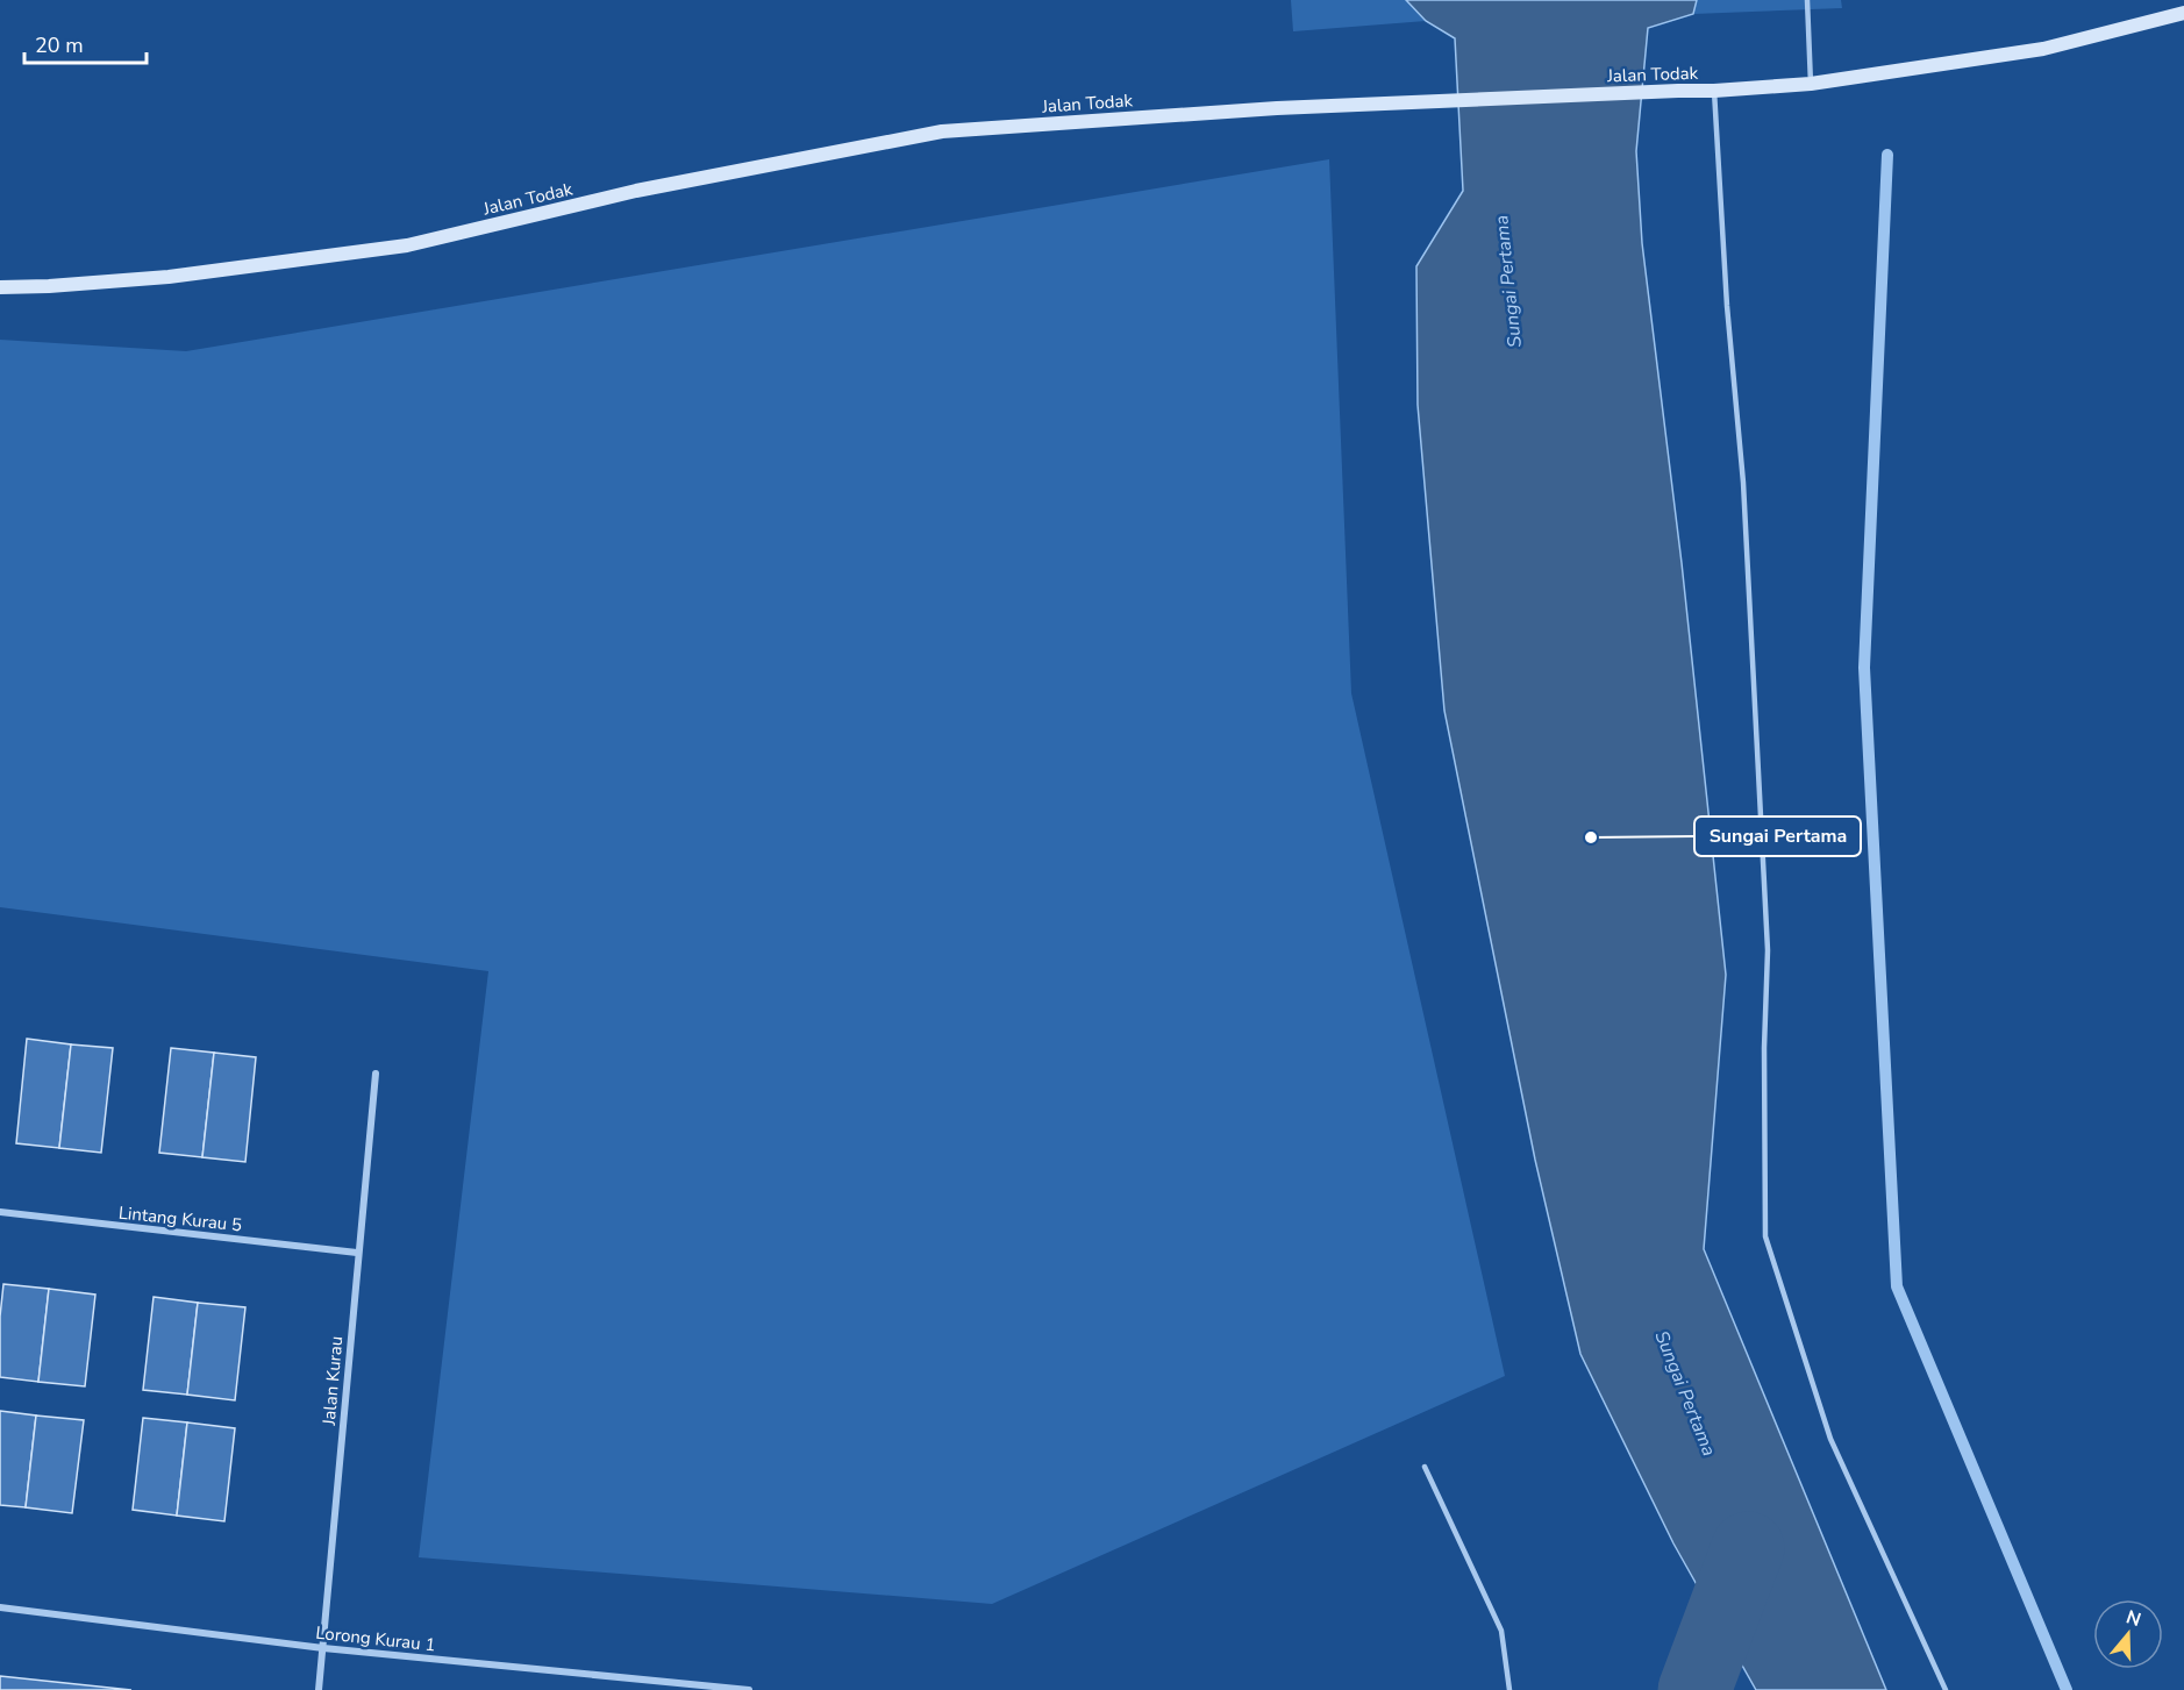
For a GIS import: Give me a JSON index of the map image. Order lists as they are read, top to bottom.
{
  "streets": {
    "main road": ["Jalan Todak"],
    "street": ["Lintang Kurau 5", "Jalan Kurau", "Lorong Kurau 1"]
  },
  "crossings": [
    ["Lintang Kurau 5", "Jalan Kurau"],
    ["Jalan Kurau", "Lorong Kurau 1"]
  ],
  "water": ["Sungai Pertama"],
  "places": ["Sungai Pertama"],
  "scale_bar": "20 m",
  "north": "top"
}
